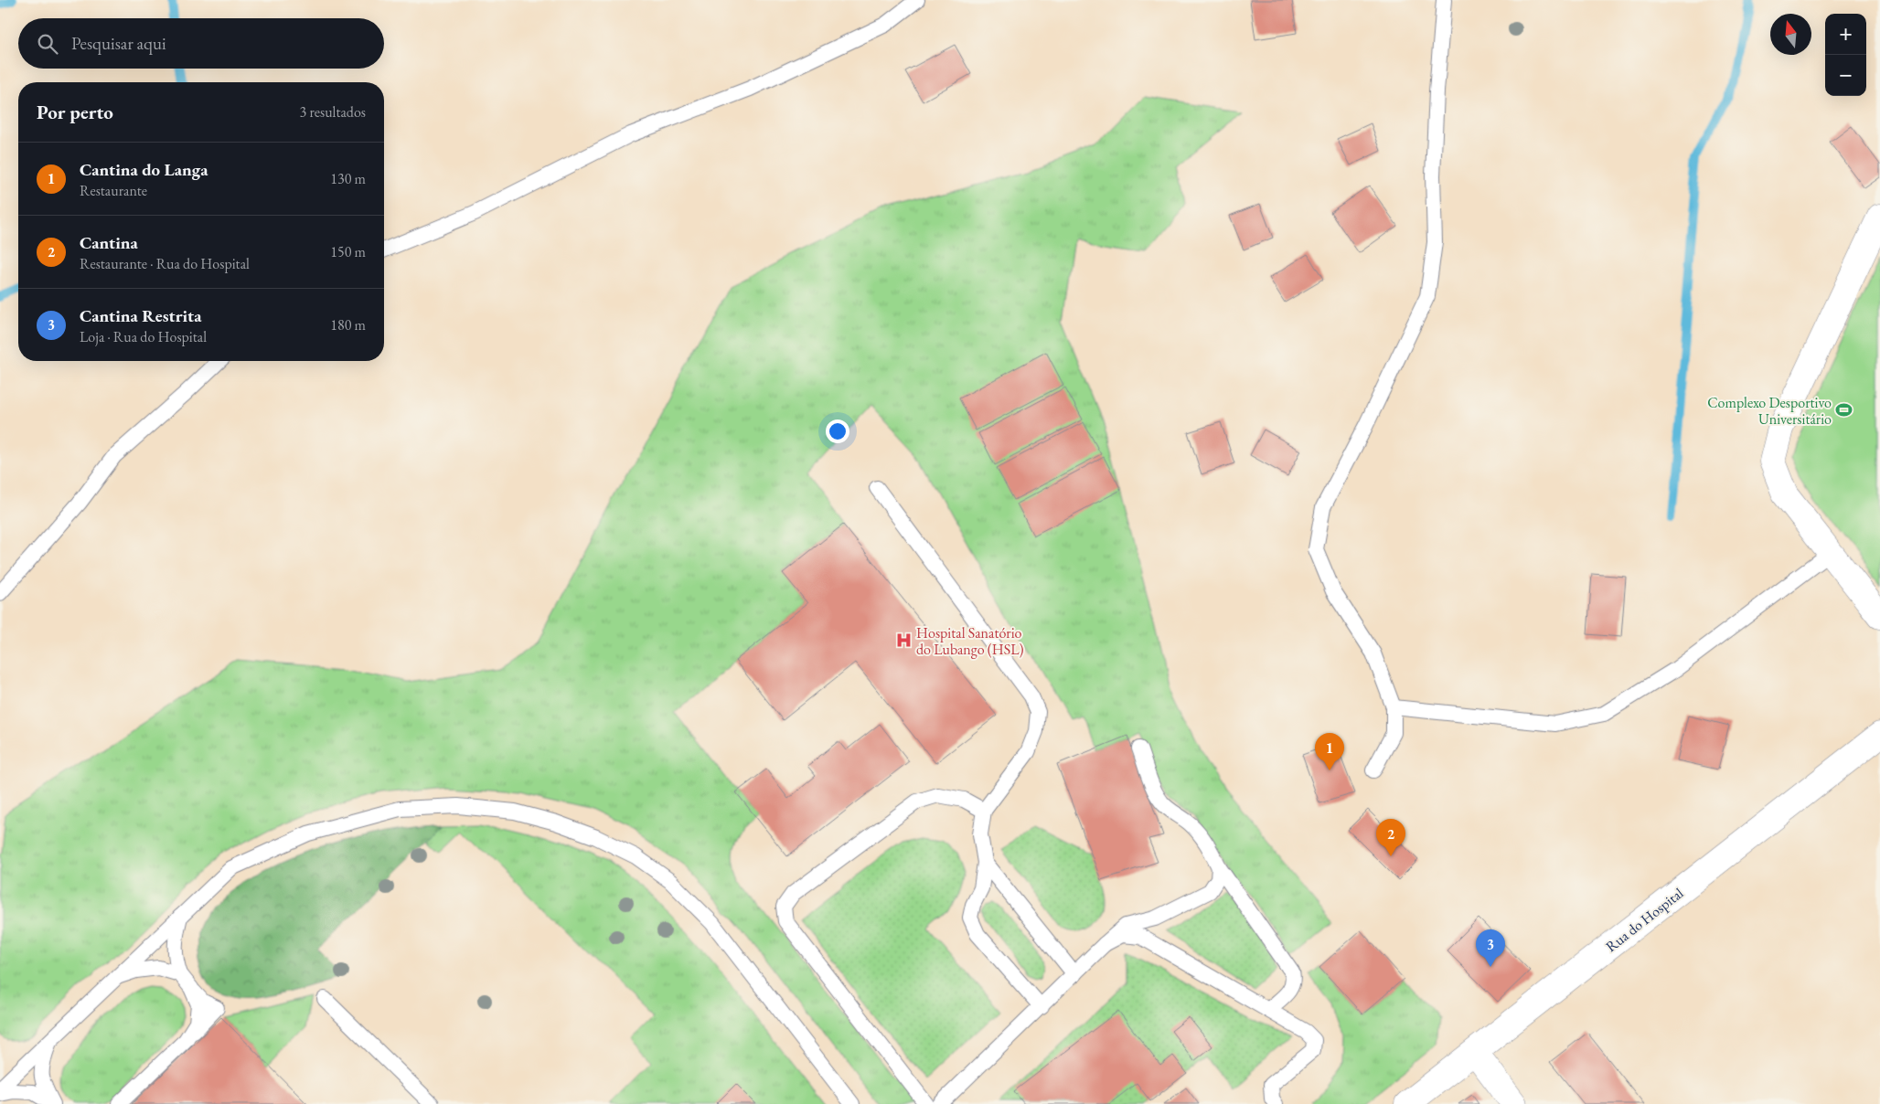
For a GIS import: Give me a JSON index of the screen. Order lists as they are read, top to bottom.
{
  "streets": {
    "street": ["Rua do Hospital"]
  },
  "places": {
    "sports": ["Complexo Desportivo Universitário"],
    "hospital": ["Hospital Sanatório do Lubango (HSL)"]
  },
  "north": "top",
  "page": {
    "map_buttons": ["+", "−"],
    "search": "Pesquisar aqui",
    "heading": ["Por perto", "3 resultados"],
    "list": [
      {
        "mark": "1",
        "name": "Cantina do Langa",
        "note": "Restaurante",
        "value": "130 m"
      },
      {
        "mark": "2",
        "name": "Cantina",
        "note": "Restaurante · Rua do Hospital",
        "value": "150 m"
      },
      {
        "mark": "3",
        "name": "Cantina Restrita",
        "note": "Loja · Rua do Hospital",
        "value": "180 m"
      }
    ],
    "pins": ["1", "2", "3"]
  }
}
